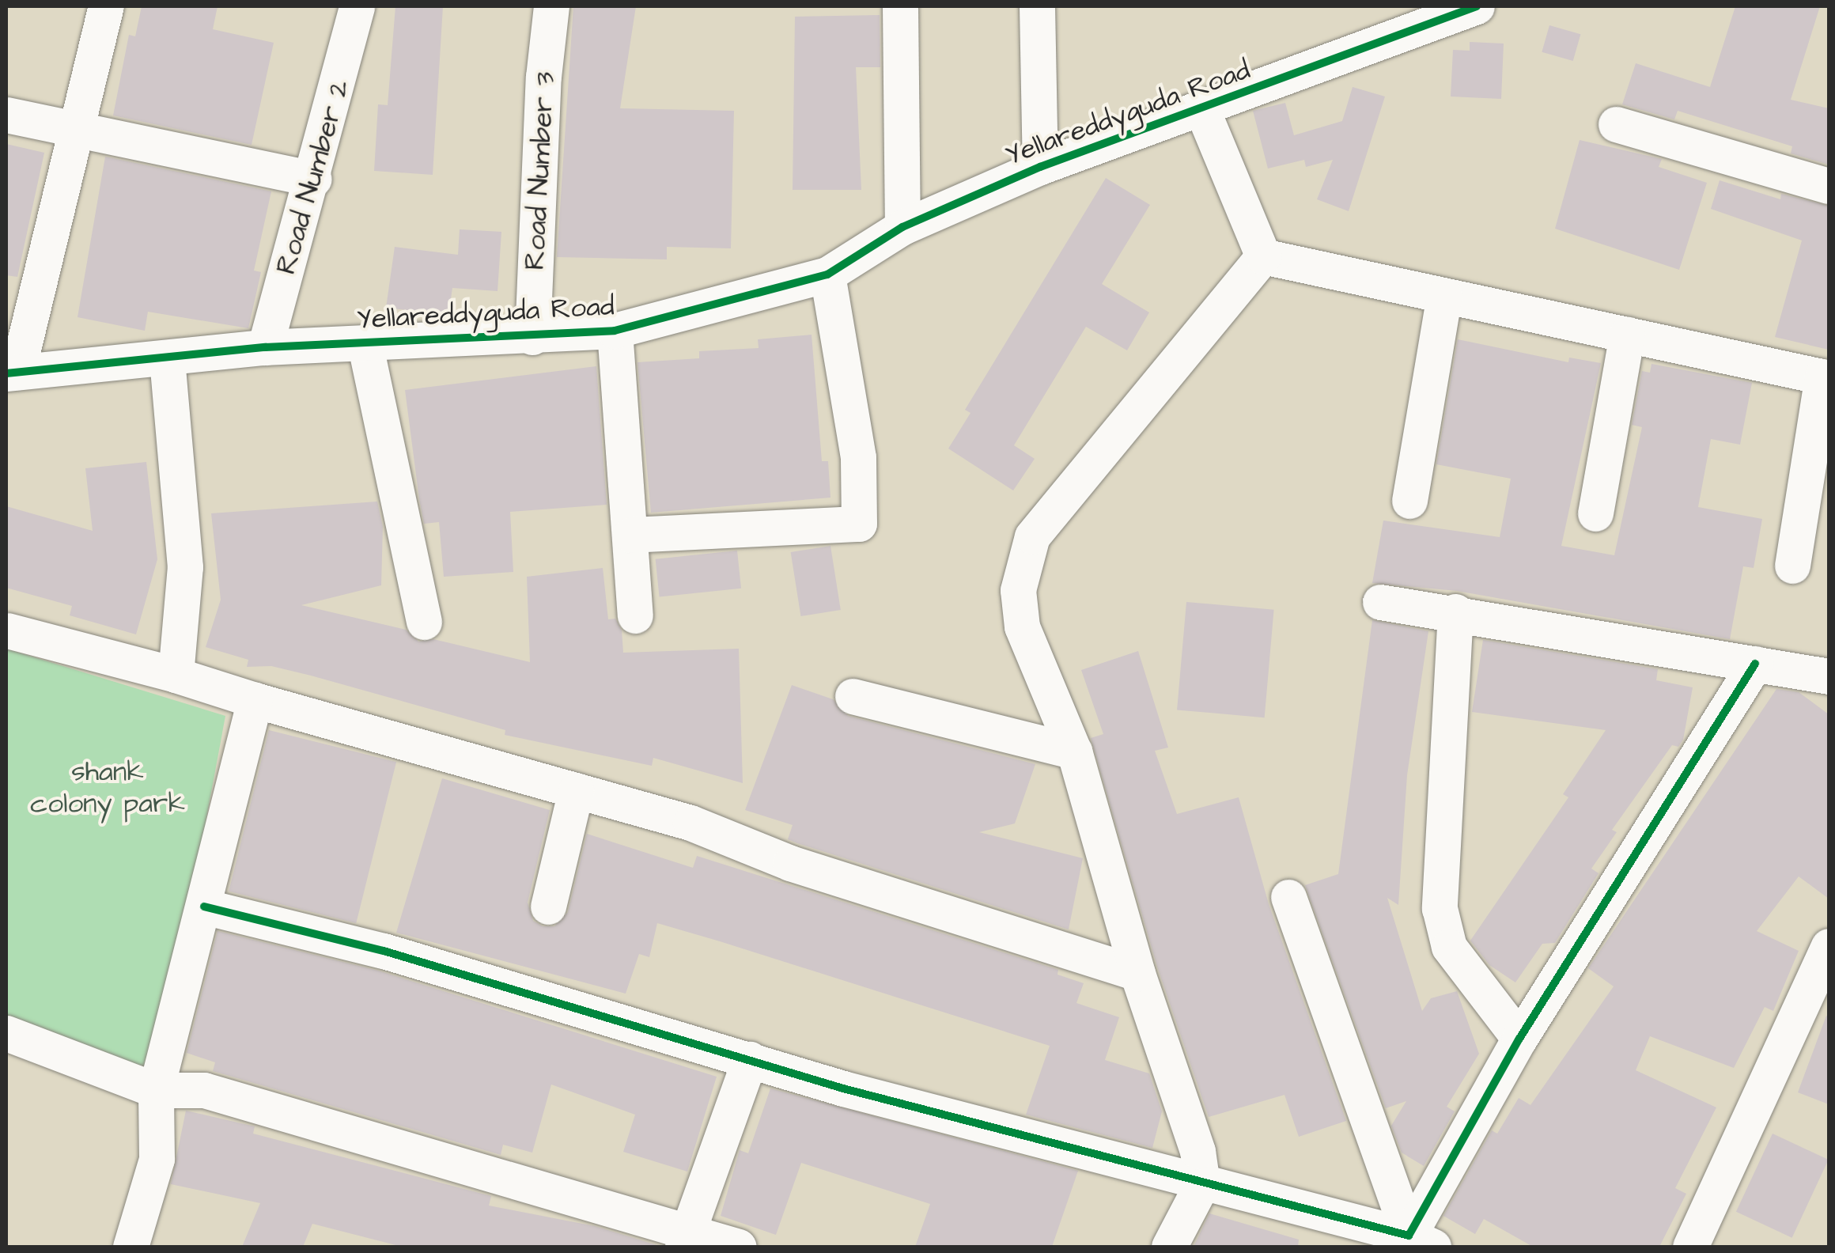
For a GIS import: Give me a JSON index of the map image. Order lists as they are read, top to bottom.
{
  "streets": {
    "street": ["Yellareddyguda Road", "Road Number 3", "Road Number 2"]
  },
  "crossings": [
    ["Yellareddyguda Road", "Road Number 3"],
    ["Yellareddyguda Road", "Road Number 2"]
  ],
  "parks": ["shank colony park"]
}
